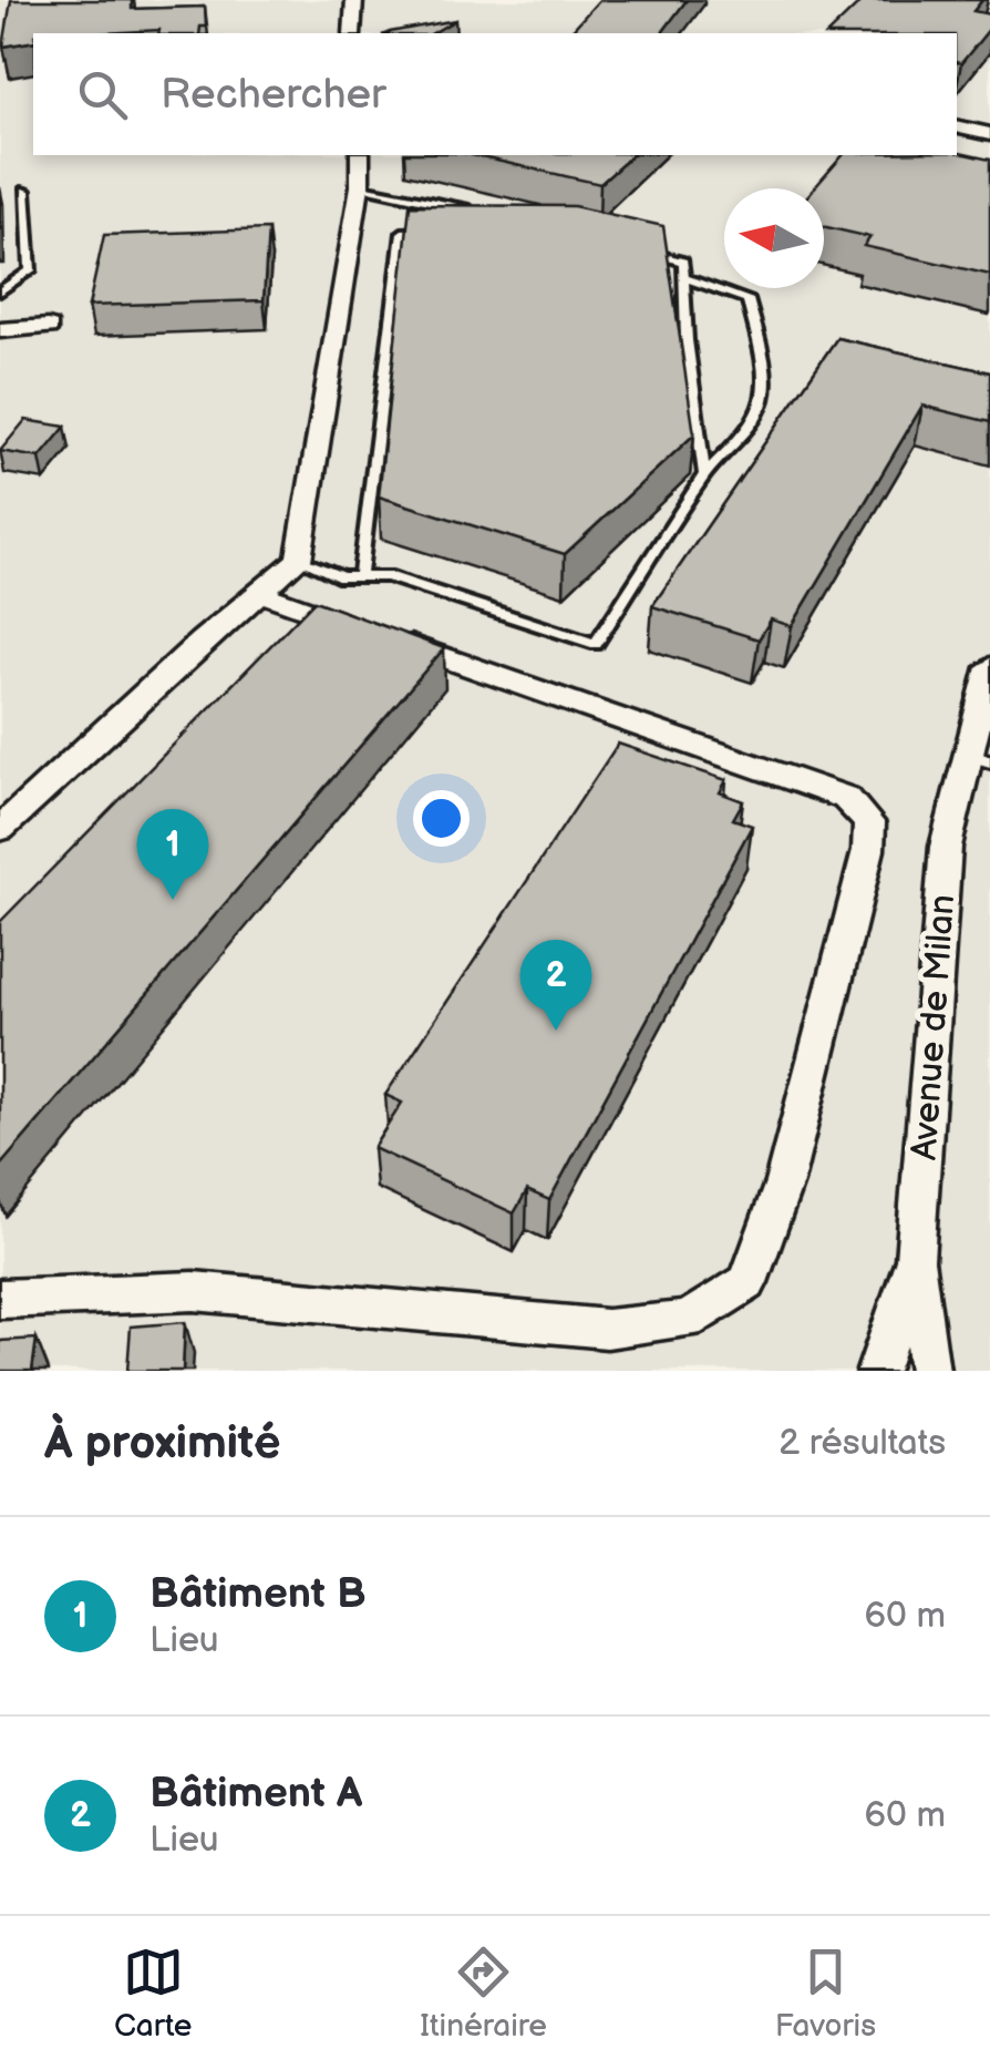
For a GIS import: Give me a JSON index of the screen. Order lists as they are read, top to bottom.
{
  "streets": {
    "street": ["Avenue de Milan"]
  },
  "north": "left",
  "page": {
    "search": "Rechercher",
    "pins": ["1", "2"],
    "heading": ["À proximité", "2 résultats"],
    "list": [
      {
        "mark": "1",
        "name": "Bâtiment B",
        "note": "Lieu",
        "value": "60 m"
      },
      {
        "mark": "2",
        "name": "Bâtiment A",
        "note": "Lieu",
        "value": "60 m"
      }
    ],
    "nav": ["Carte", "Itinéraire", "Favoris"]
  }
}
